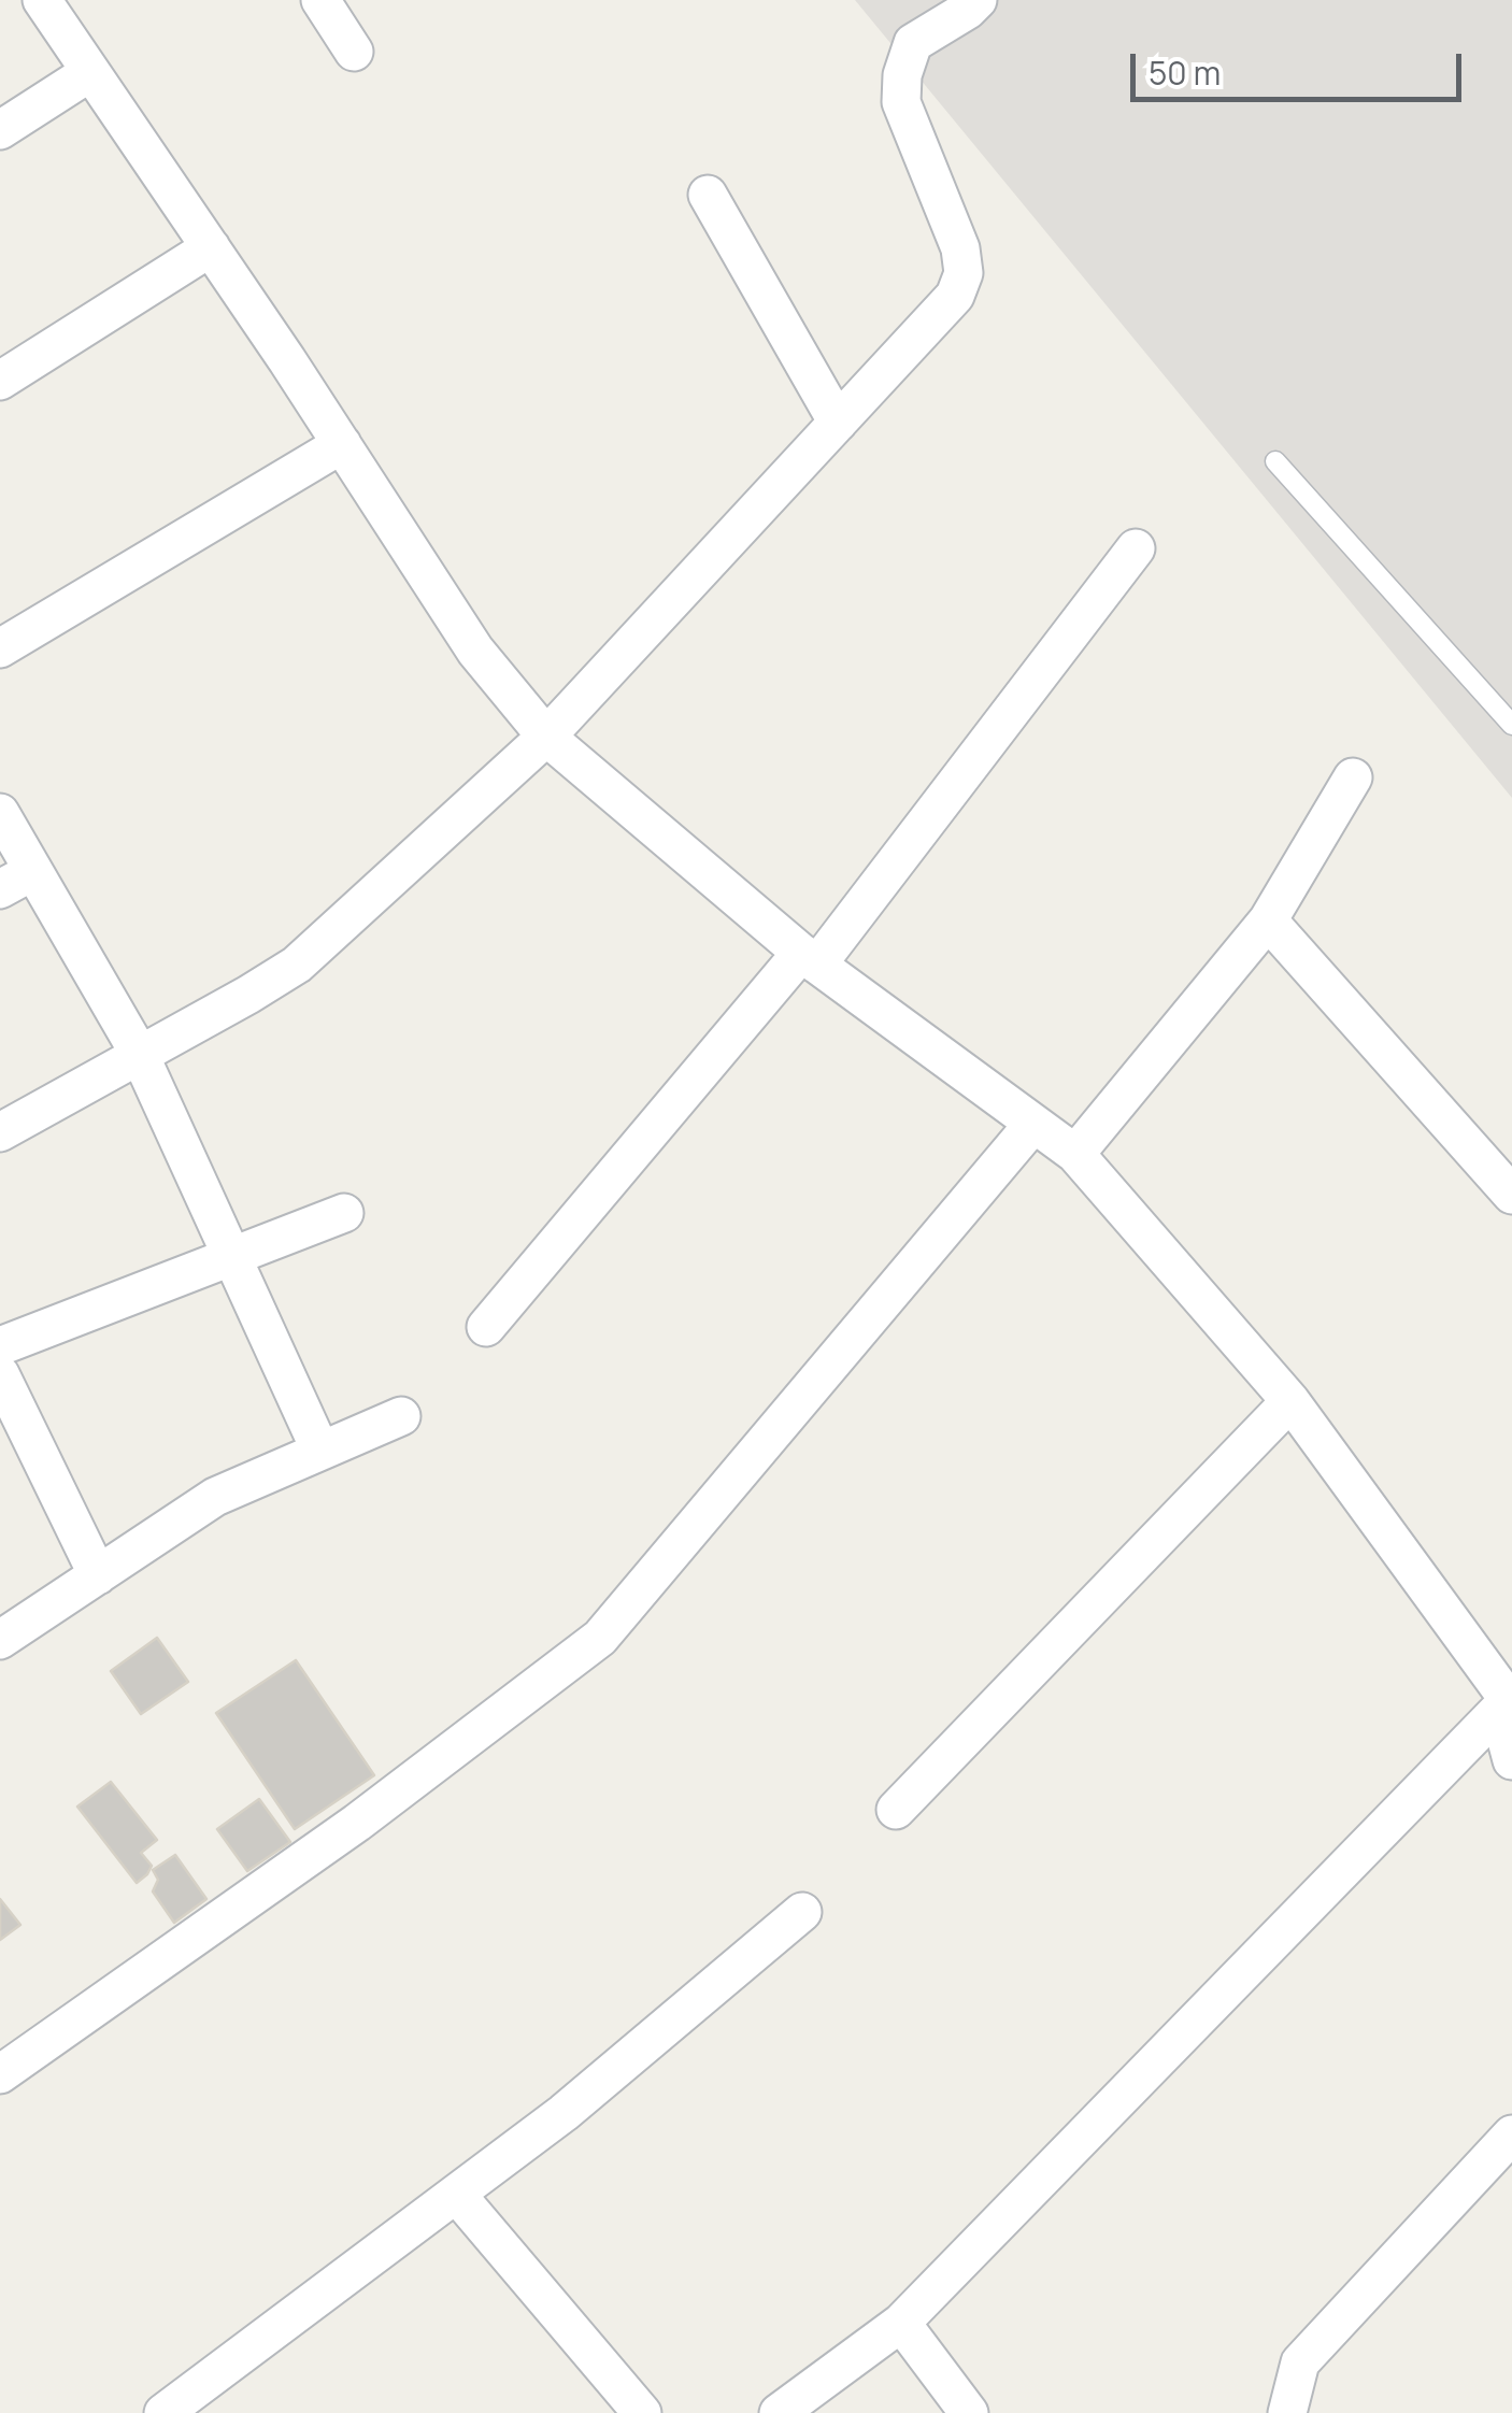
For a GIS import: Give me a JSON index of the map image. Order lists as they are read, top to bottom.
{
  "scale_bar": "50 m"
}
